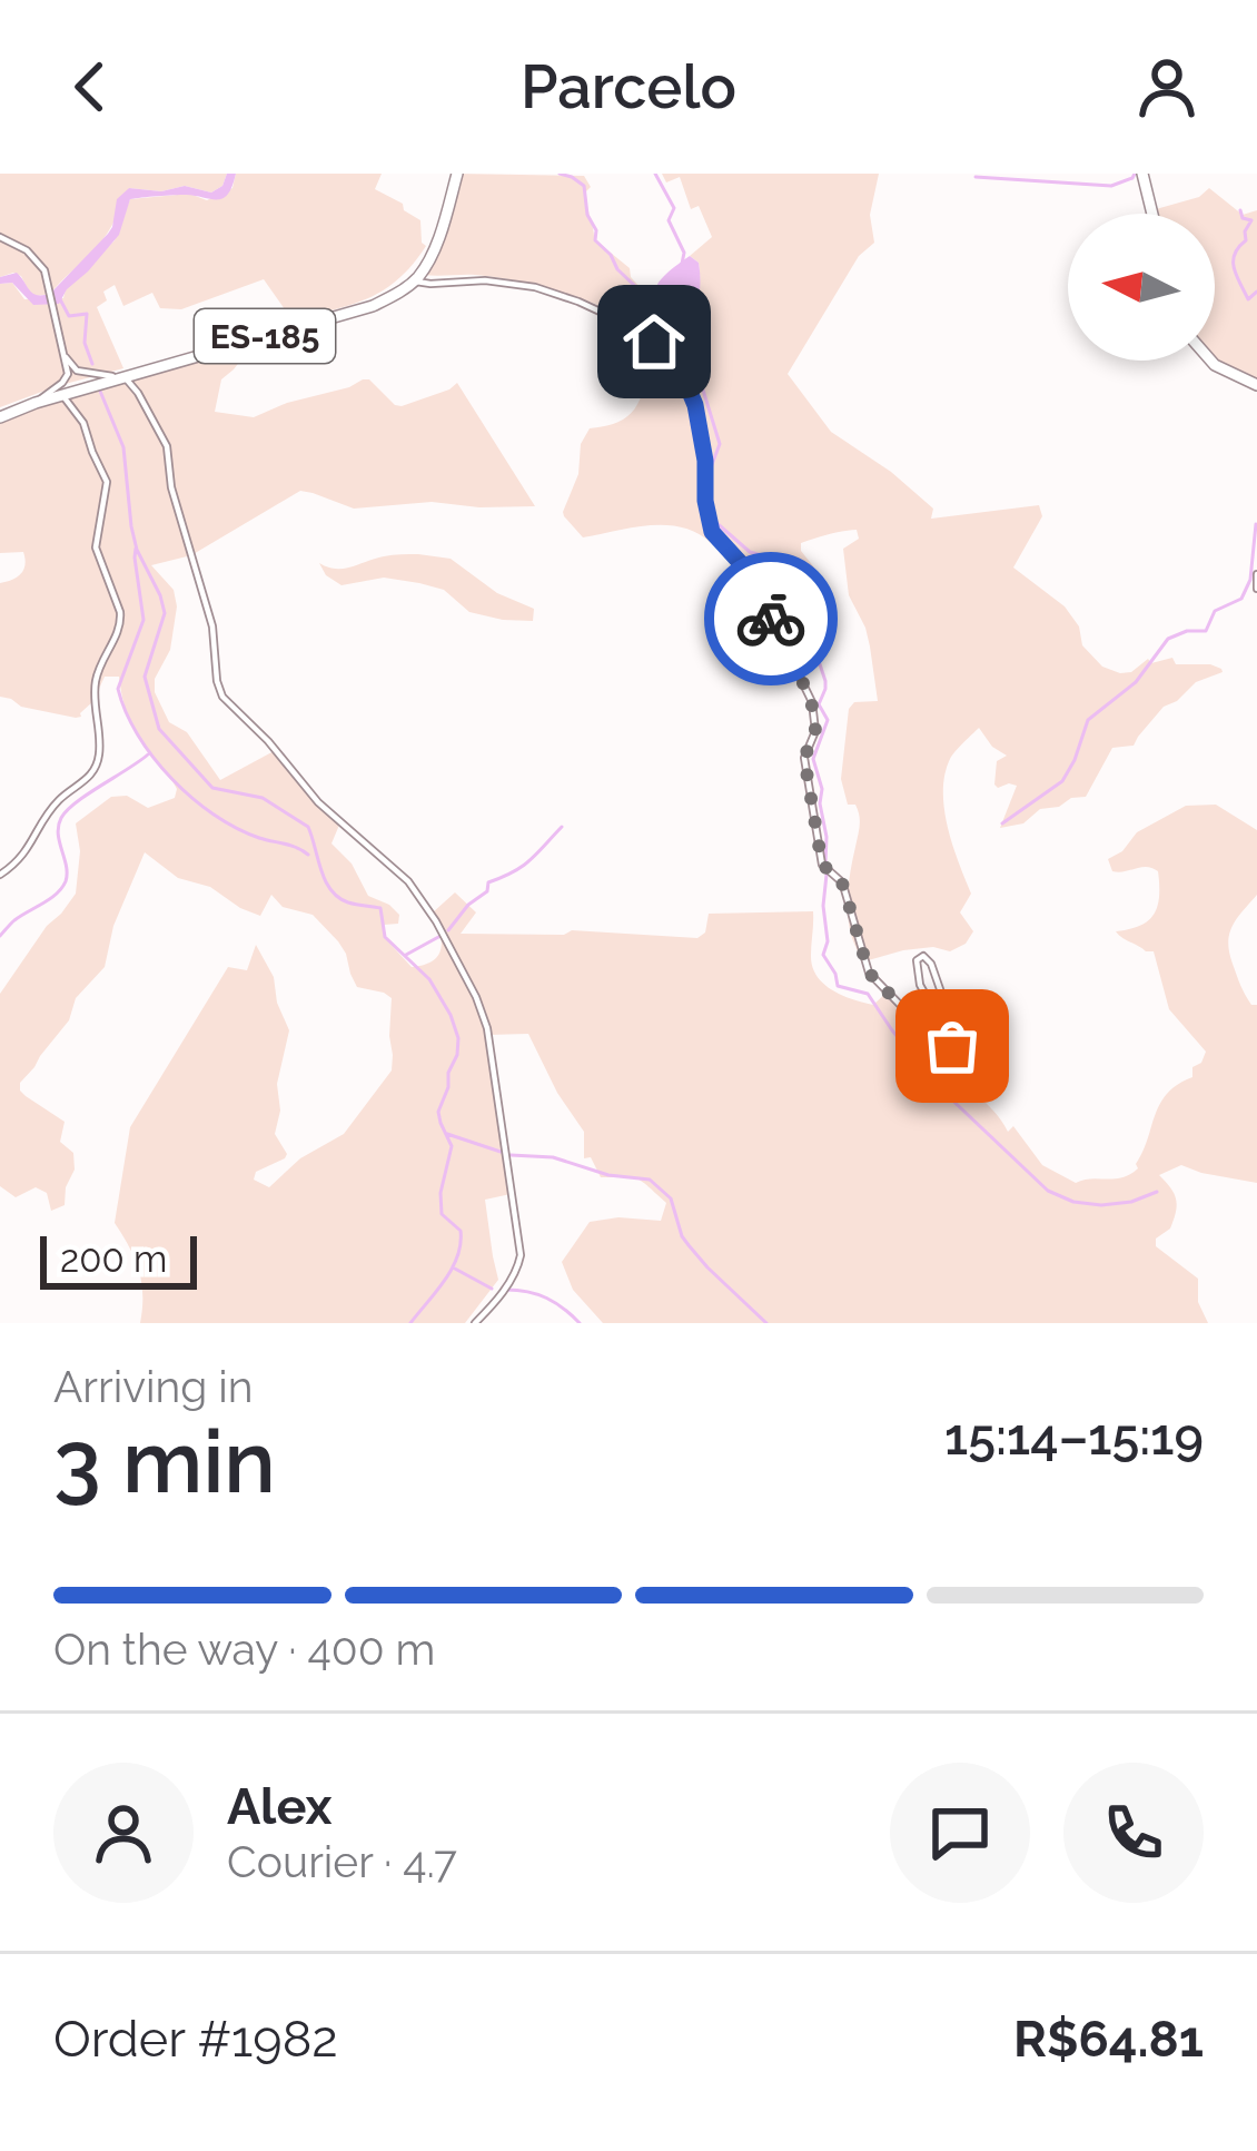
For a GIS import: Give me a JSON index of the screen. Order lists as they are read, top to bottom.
{
  "streets": {
    "main road": ["ES-185"]
  },
  "scale_bar": "200 m",
  "north": "left",
  "page": {
    "header": "Parcelo",
    "scale": "200 m",
    "heading": ["3 min", "Arriving in", "15:14–15:19"],
    "panel": [
      "Alex",
      "Courier · 4.7",
      "Order #1982",
      "R$64.81"
    ],
    "bar": "On the way · 400 m"
  }
}
